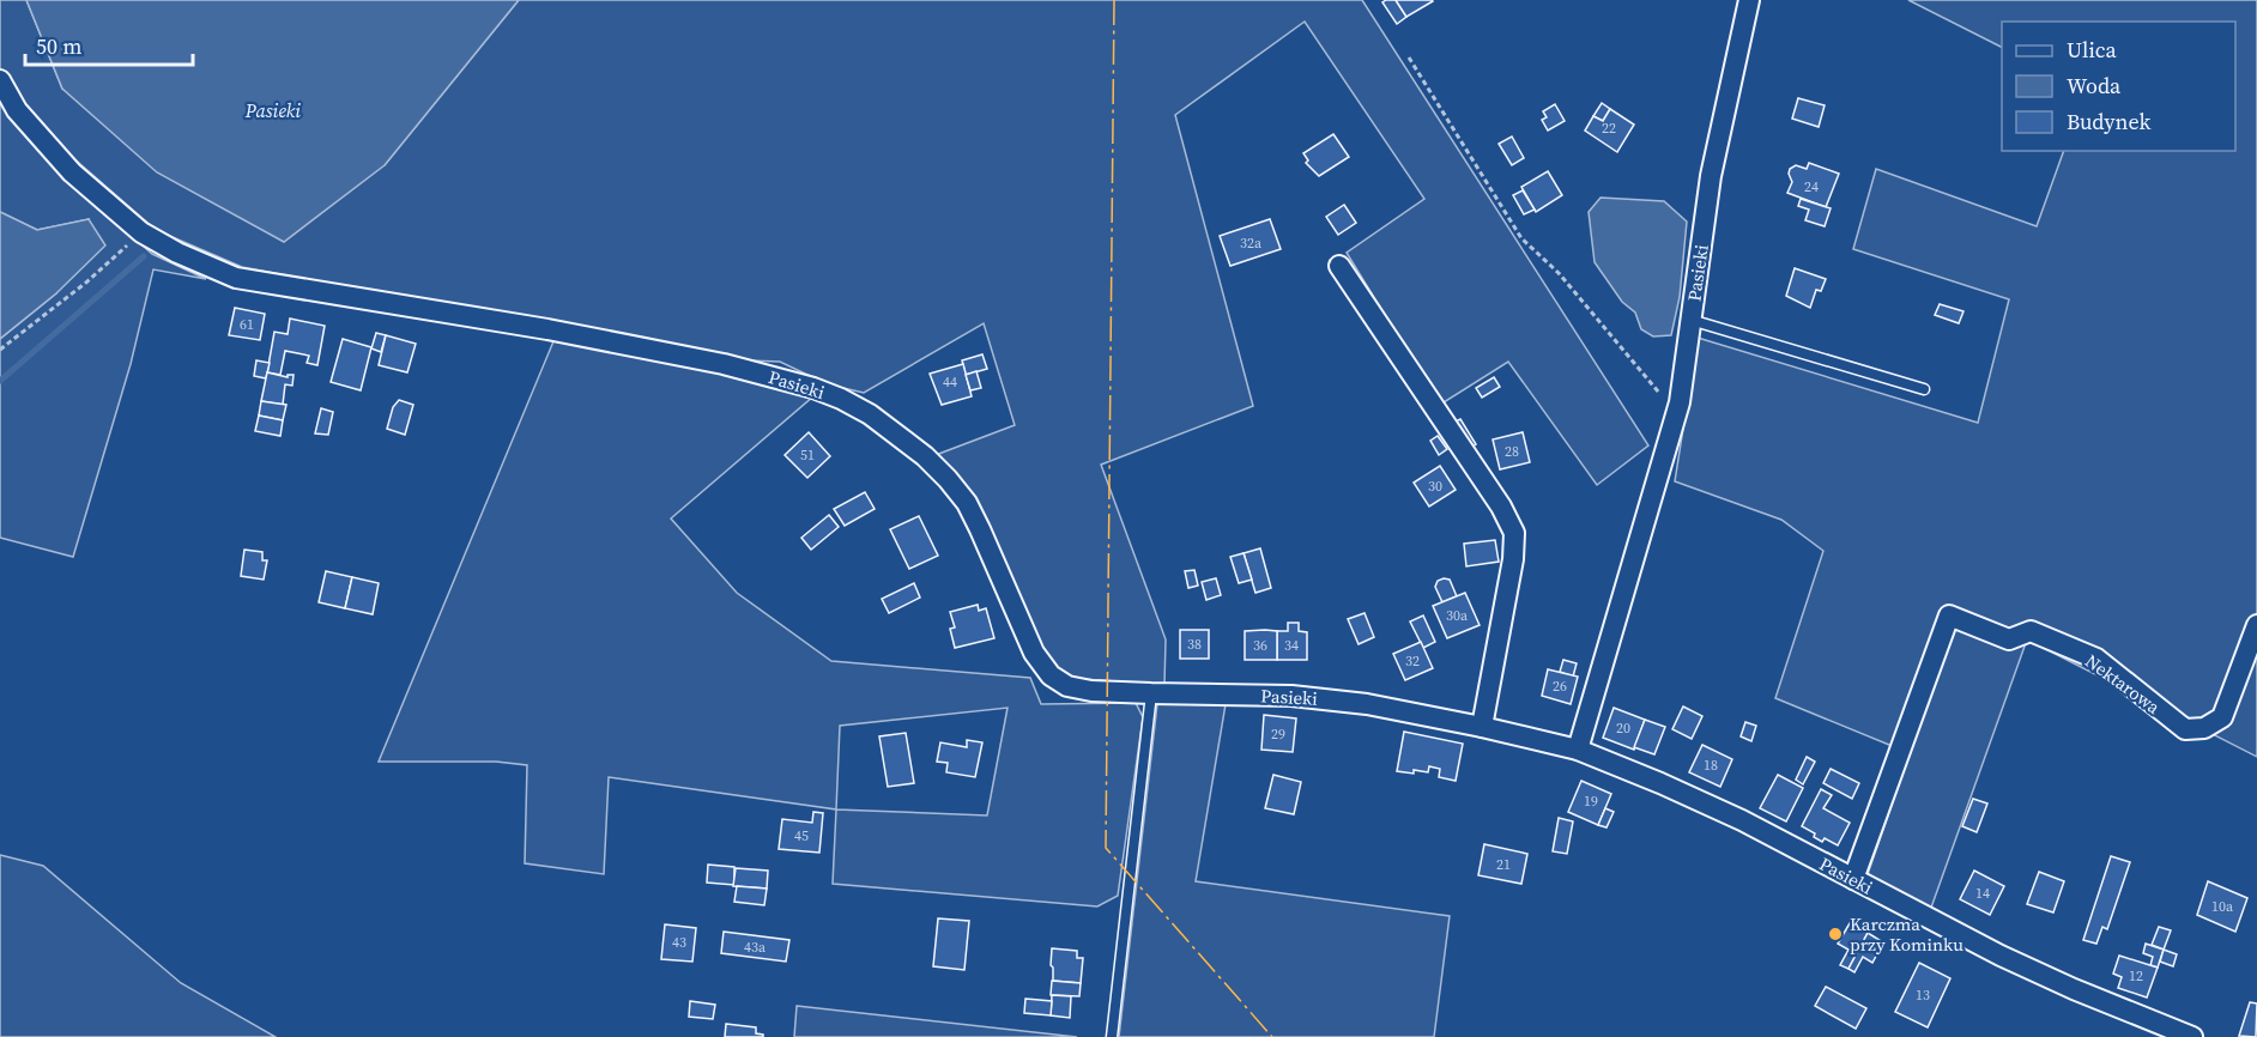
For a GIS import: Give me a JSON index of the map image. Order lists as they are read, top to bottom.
{
  "streets": {
    "street": ["Pasieki", "Nektarowa"]
  },
  "crossings": [
    ["Pasieki", "Nektarowa"]
  ],
  "water": ["Pasieki"],
  "places": ["Karczma przy Kominku"],
  "house_numbers": [
    "22",
    "24",
    "32a",
    "61",
    "44",
    "28",
    "51",
    "30",
    "30a",
    "38",
    "36",
    "34",
    "32",
    "26",
    "20",
    "29",
    "18",
    "19",
    "45",
    "21",
    "14",
    "10a",
    "43",
    "43a",
    "12",
    "13"
  ],
  "legend": ["Ulica", "Woda", "Budynek"],
  "scale_bar": "50 m"
}
